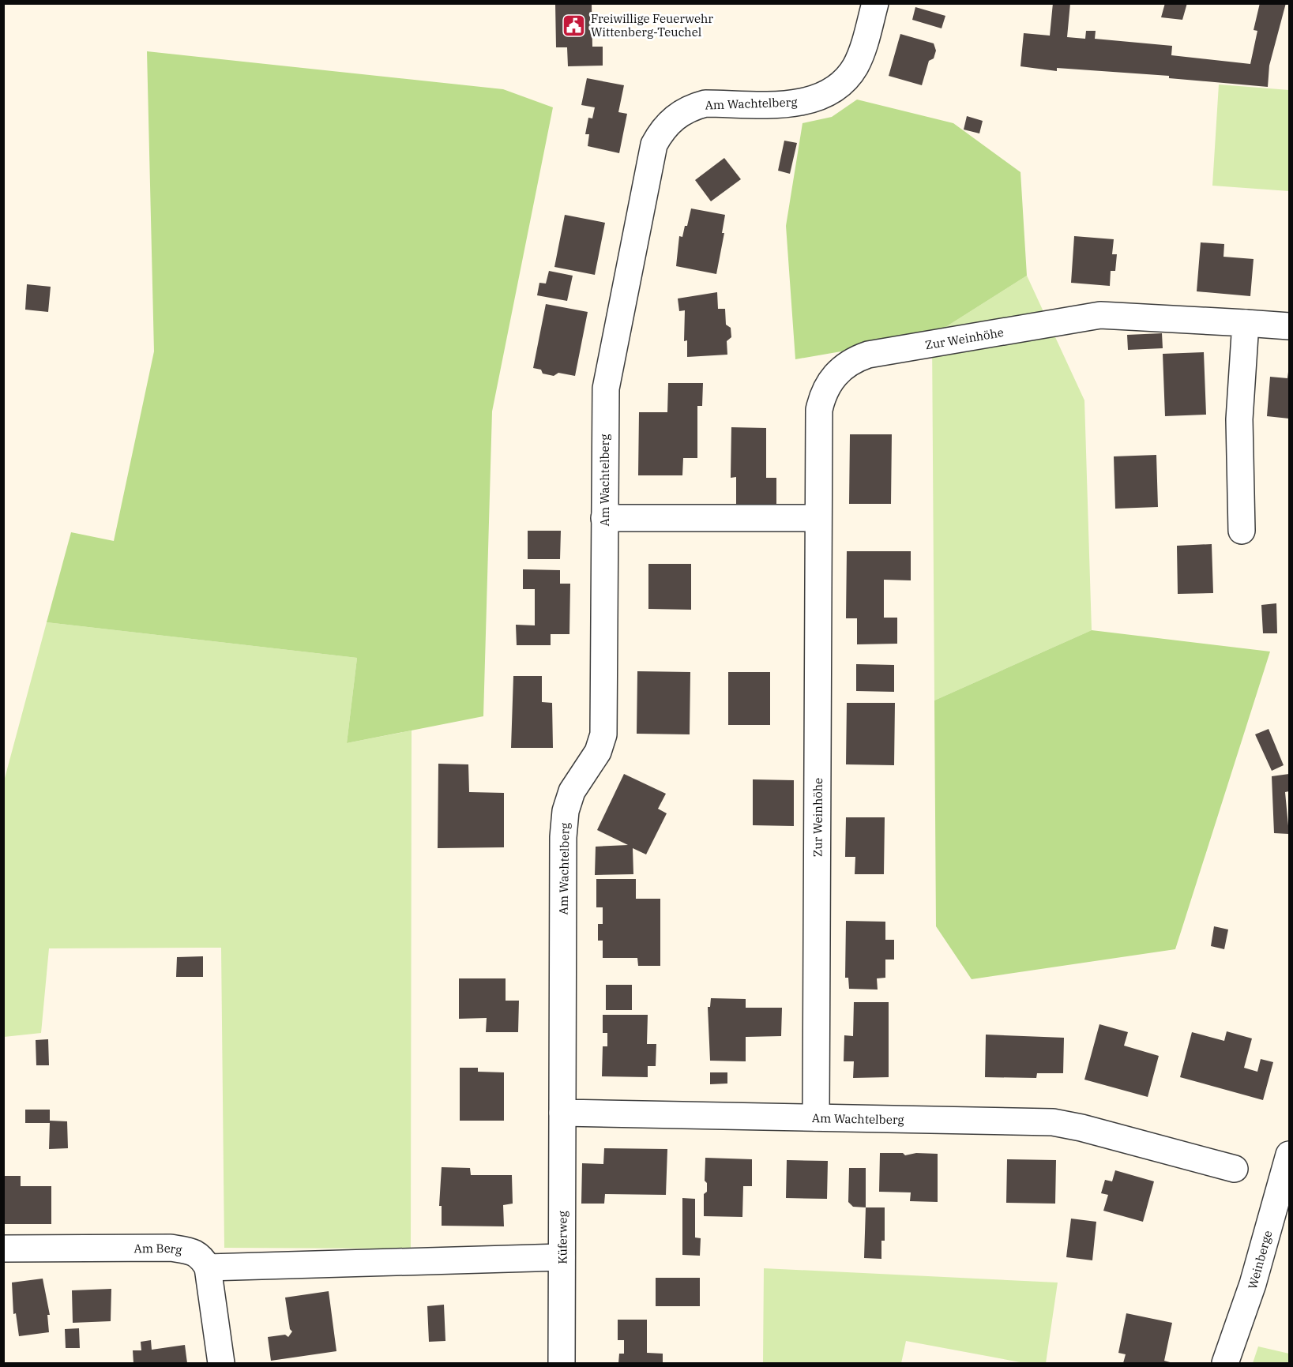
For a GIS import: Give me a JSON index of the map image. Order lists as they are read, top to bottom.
{
  "streets": {
    "street": [
      "Am Wachtelberg",
      "Zur Weinhöhe",
      "Küferweg",
      "Am Berg",
      "Weinberge"
    ]
  },
  "crossings": [
    ["Am Wachtelberg", "Zur Weinhöhe"],
    ["Am Wachtelberg", "Küferweg"]
  ],
  "places": {
    "public building": ["Freiwillige Feuerwehr Wittenberg-Teuchel"]
  }
}
